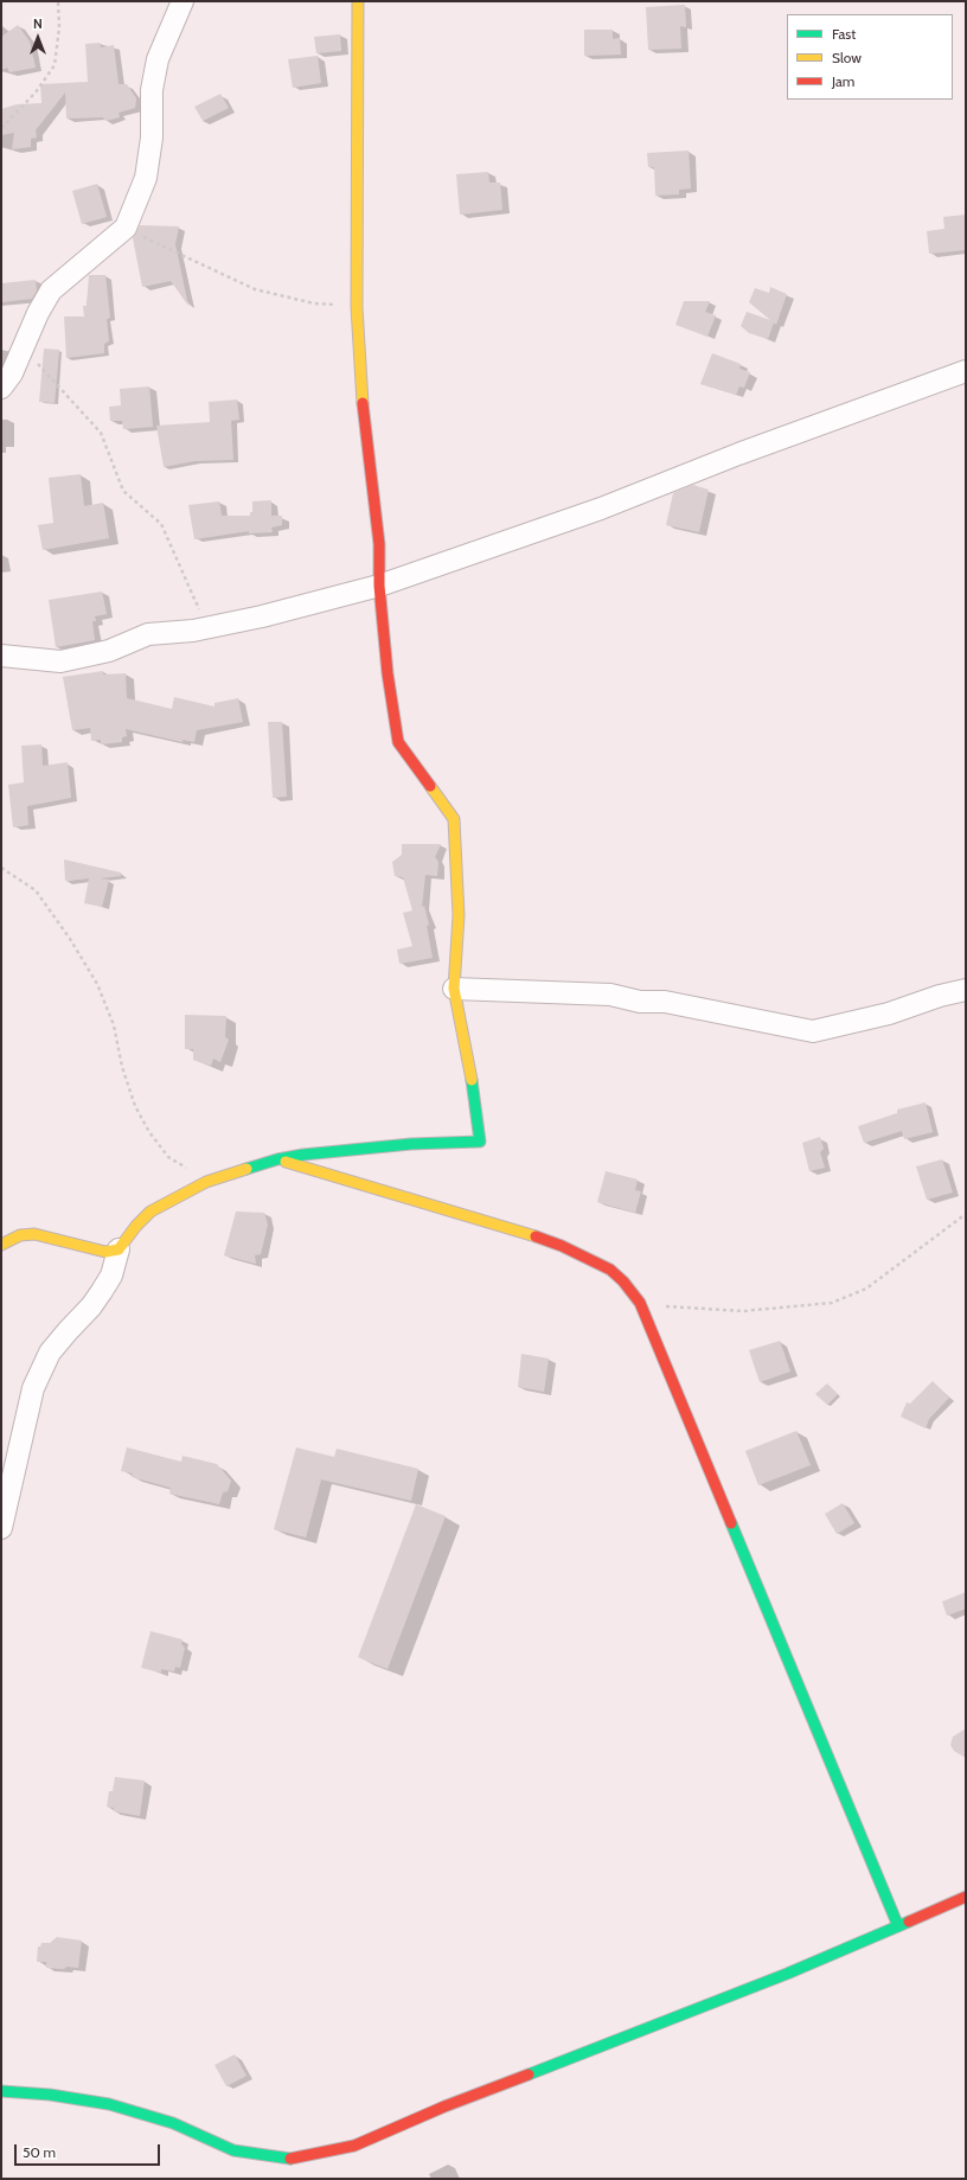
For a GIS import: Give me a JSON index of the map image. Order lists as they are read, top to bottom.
{
  "legend": ["Fast", "Slow", "Jam"],
  "scale_bar": "50 m",
  "north": "top"
}
